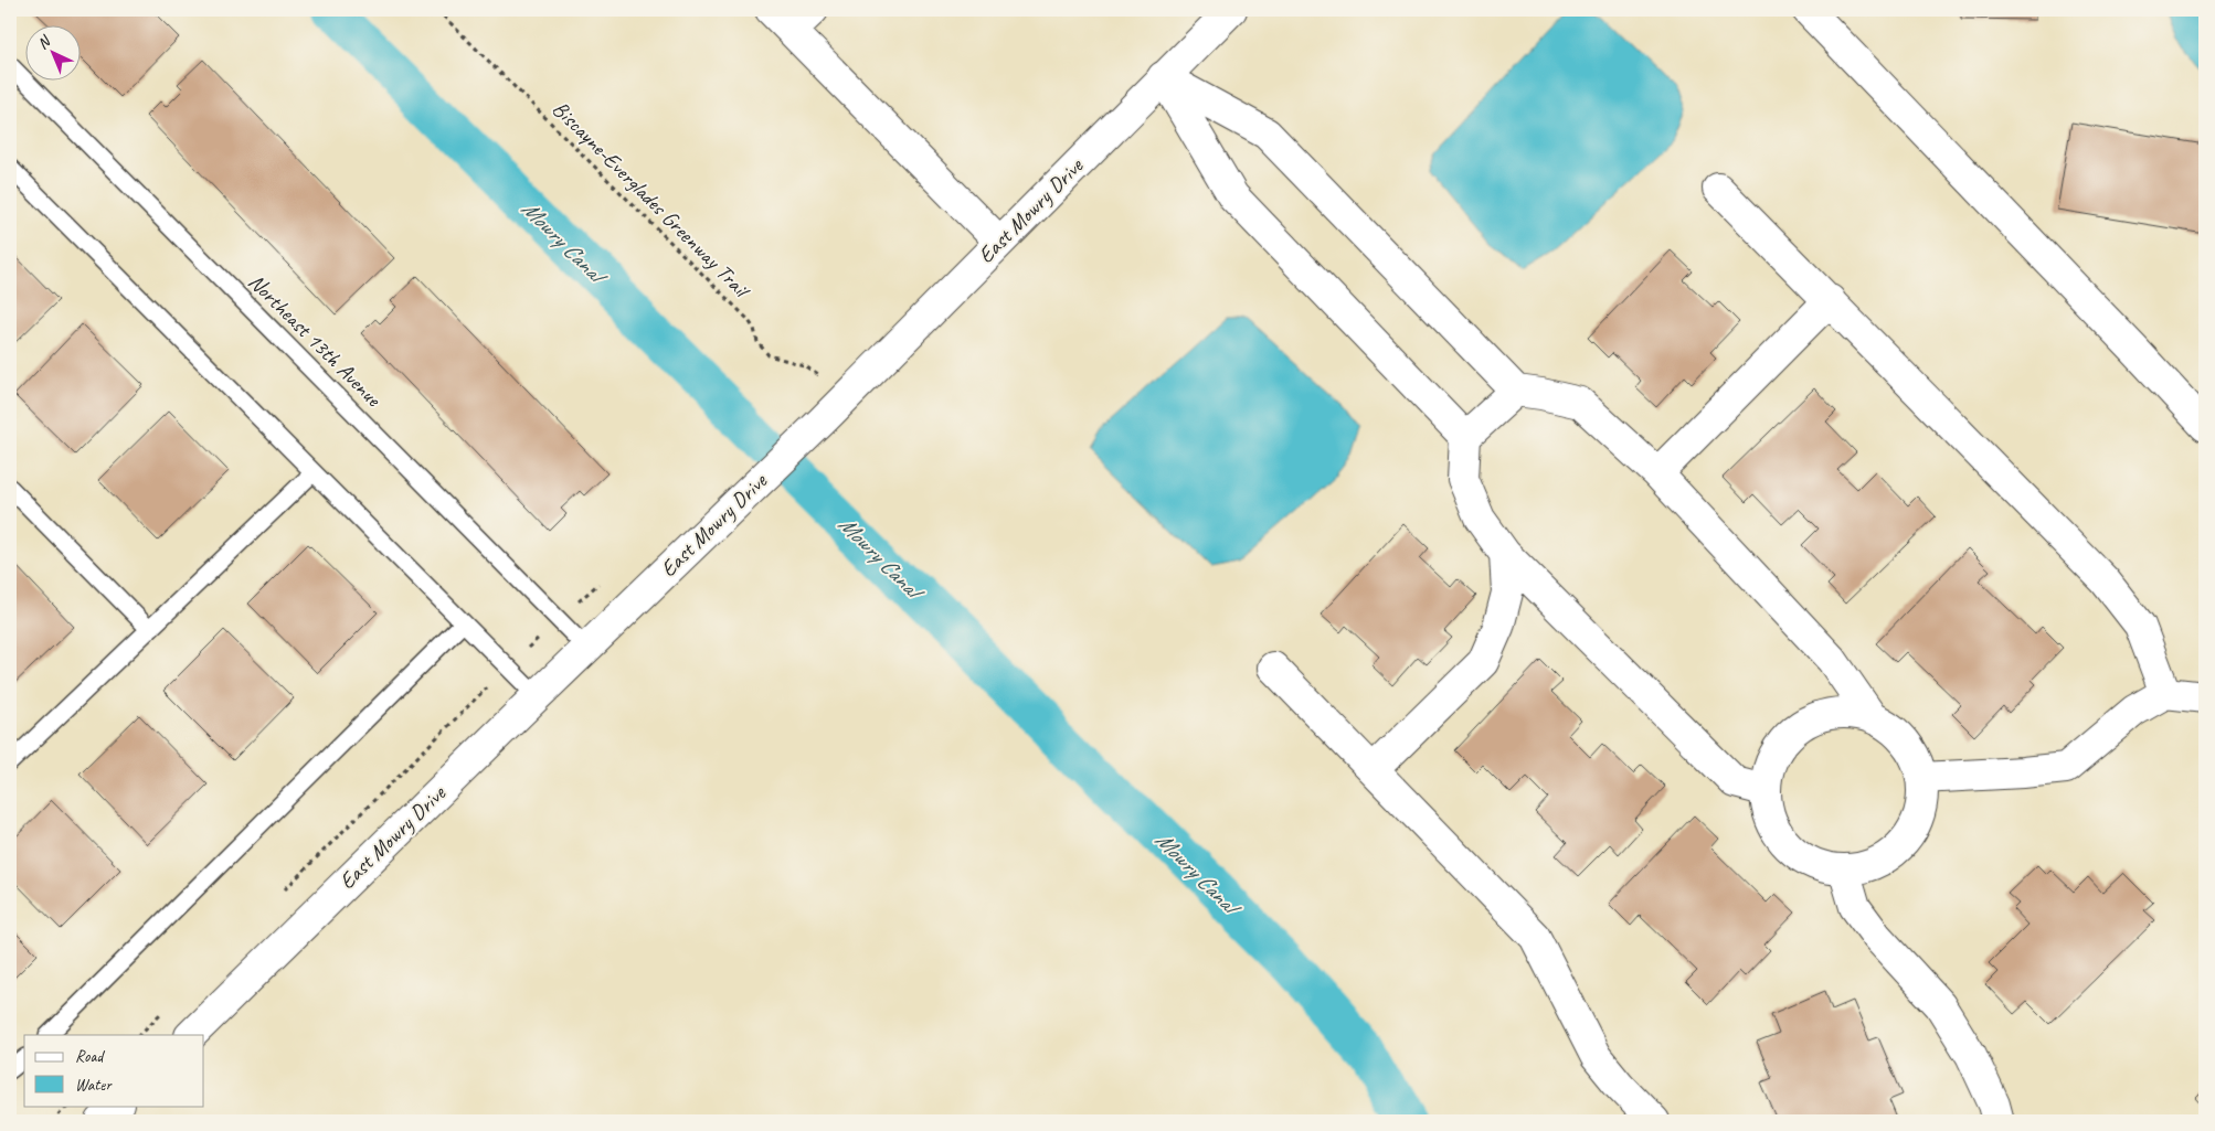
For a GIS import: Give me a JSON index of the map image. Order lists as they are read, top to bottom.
{
  "streets": {
    "street": ["East Mowry Drive"],
    "lane": ["Northeast 13th Avenue"],
    "path": ["Biscayne-Everglades Greenway Trail"]
  },
  "crossings": [
    ["East Mowry Drive", "Northeast 13th Avenue"]
  ],
  "water": ["Mowry Canal"],
  "legend": ["Road", "Water"],
  "north": "top left"
}
